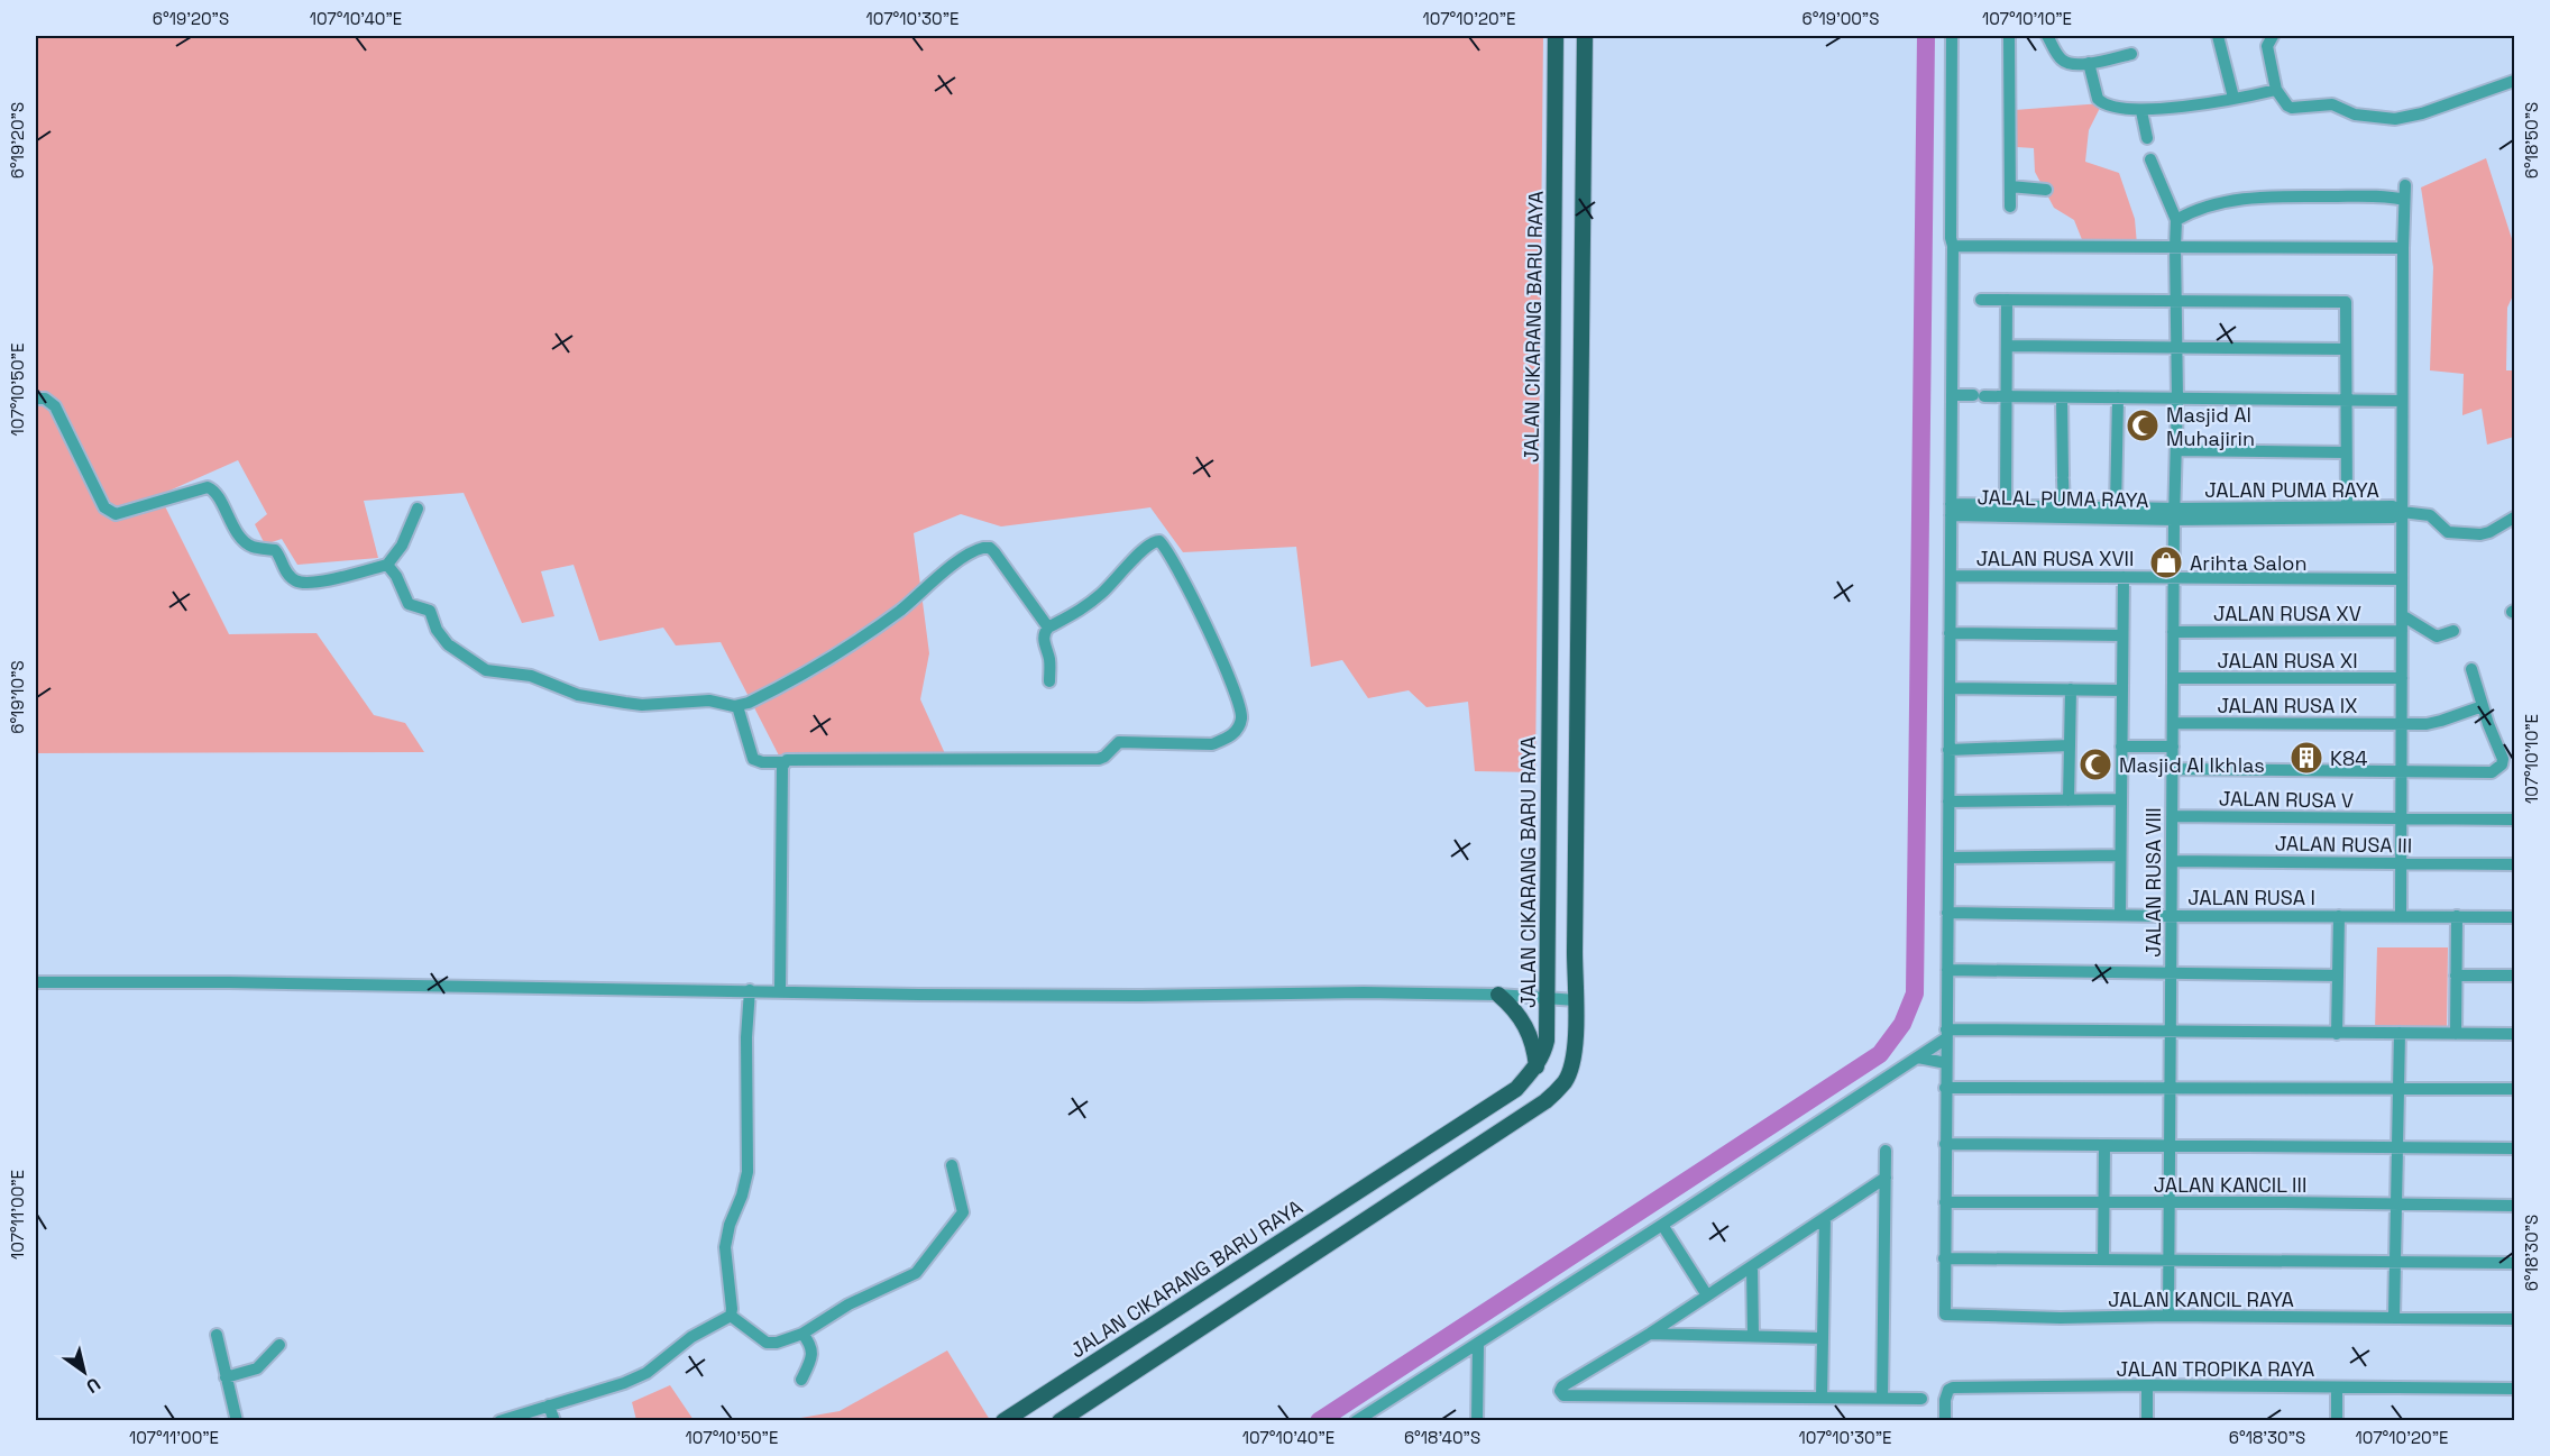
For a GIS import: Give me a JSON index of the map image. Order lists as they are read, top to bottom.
{
  "streets": {
    "main road": ["JALAN CIKARANG BARU RAYA"],
    "street": [
      "JALAN PUMA RAYA",
      "JALAL PUMA RAYA",
      "JALAN RUSA XVII",
      "JALAN RUSA XV",
      "JALAN RUSA XI",
      "JALAN RUSA IX",
      "JALAN RUSA V",
      "JALAN RUSA III",
      "JALAN RUSA VIII",
      "JALAN RUSA I",
      "JALAN KANCIL III",
      "JALAN KANCIL RAYA",
      "JALAN TROPIKA RAYA"
    ]
  },
  "crossings": [
    ["JALAN PUMA RAYA", "JALAL PUMA RAYA"],
    ["JALAN PUMA RAYA", "JALAN RUSA VIII"],
    ["JALAL PUMA RAYA", "JALAN RUSA VIII"],
    ["JALAN RUSA XVII", "JALAN RUSA VIII"],
    ["JALAN RUSA XV", "JALAN RUSA VIII"],
    ["JALAN RUSA XI", "JALAN RUSA VIII"],
    ["JALAN RUSA IX", "JALAN RUSA VIII"],
    ["JALAN RUSA V", "JALAN RUSA VIII"],
    ["JALAN RUSA III", "JALAN RUSA VIII"],
    ["JALAN RUSA VIII", "JALAN RUSA I"],
    ["JALAN RUSA VIII", "JALAN KANCIL III"],
    ["JALAN RUSA VIII", "JALAN KANCIL RAYA"]
  ],
  "places": {
    "mosque": ["Masjid Al Muhajirin", "Masjid Al Ikhlas"],
    "shop": ["Arihta Salon"],
    "building": ["K84"]
  },
  "north": "bottom right",
  "coordinates": [
    "6°19'20\"S",
    "107°10'40\"E",
    "107°10'30\"E",
    "107°10'20\"E",
    "6°19'00\"S",
    "107°10'10\"E",
    "6°18'50\"S",
    "107°10'50\"E",
    "6°19'10\"S",
    "107°11'00\"E",
    "6°18'30\"S",
    "6°18'40\"S"
  ]
}
